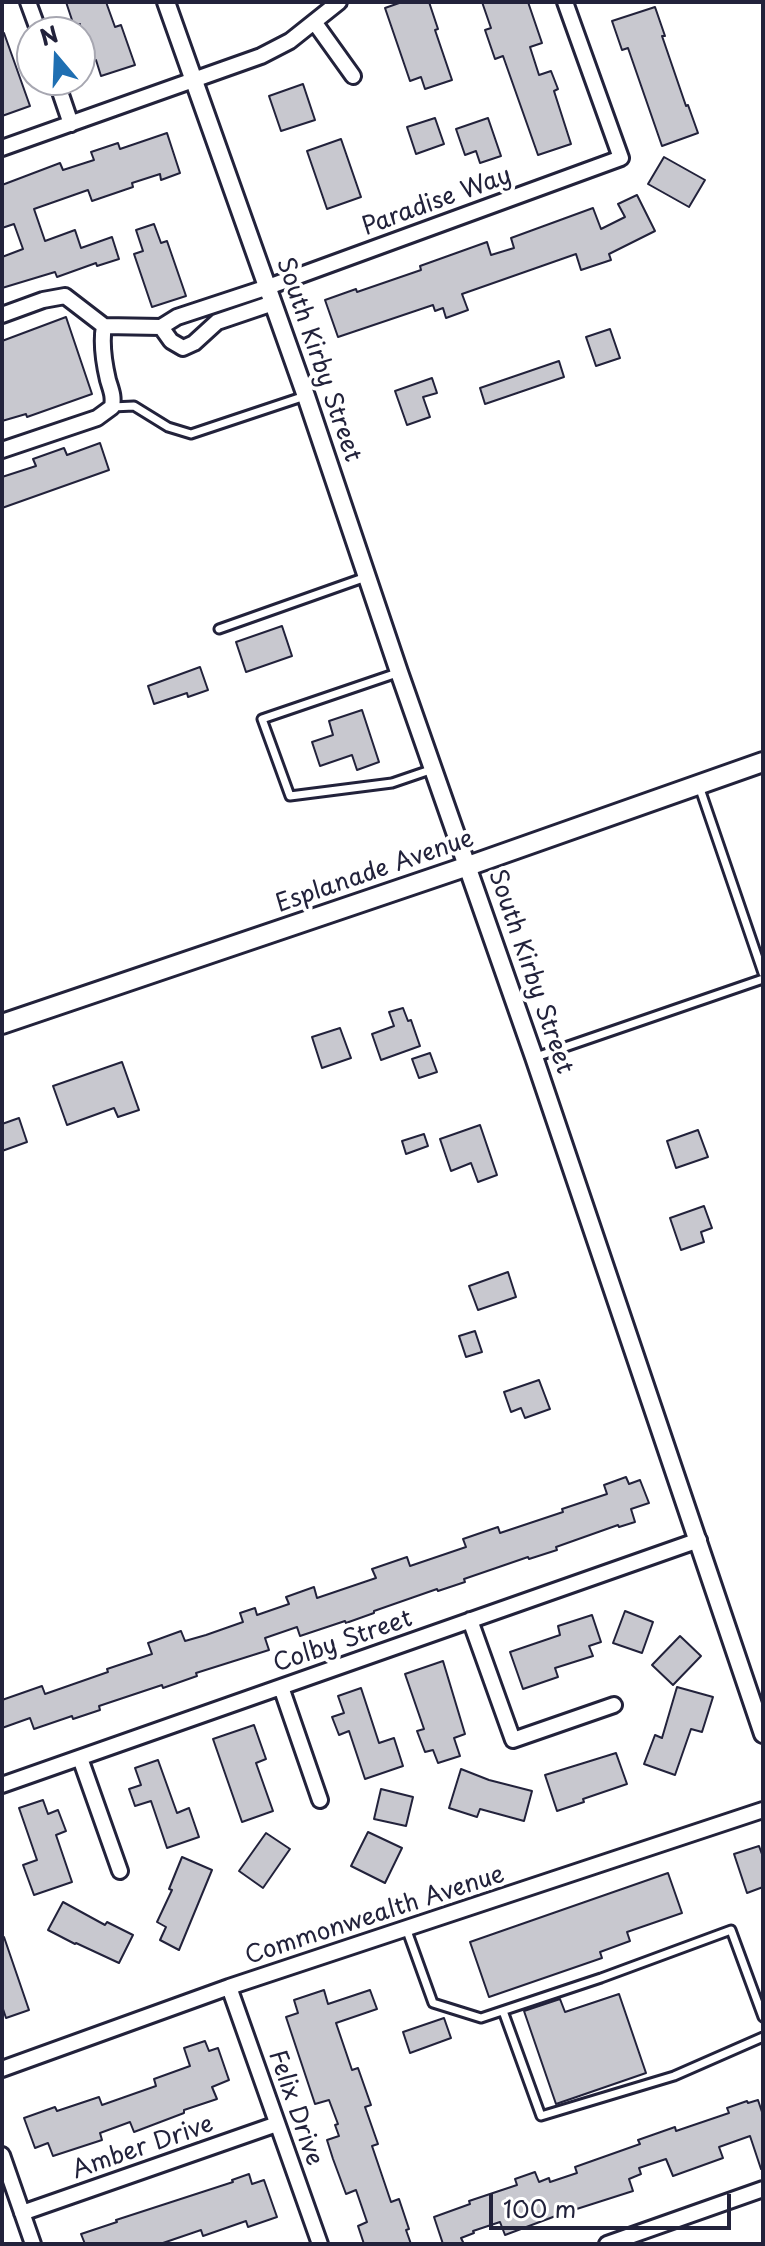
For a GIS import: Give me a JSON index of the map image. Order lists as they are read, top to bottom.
{
  "streets": {
    "main road": ["Esplanade Avenue"],
    "street": [
      "Paradise Way",
      "South Kirby Street",
      "Colby Street",
      "Commonwealth Avenue",
      "Felix Drive",
      "Amber Drive"
    ]
  },
  "crossings": [
    ["Paradise Way", "South Kirby Street"],
    ["South Kirby Street", "Esplanade Avenue"],
    ["South Kirby Street", "Colby Street"],
    ["Commonwealth Avenue", "Felix Drive"],
    ["Felix Drive", "Amber Drive"]
  ],
  "scale_bar": "100 m",
  "north": "top"
}
